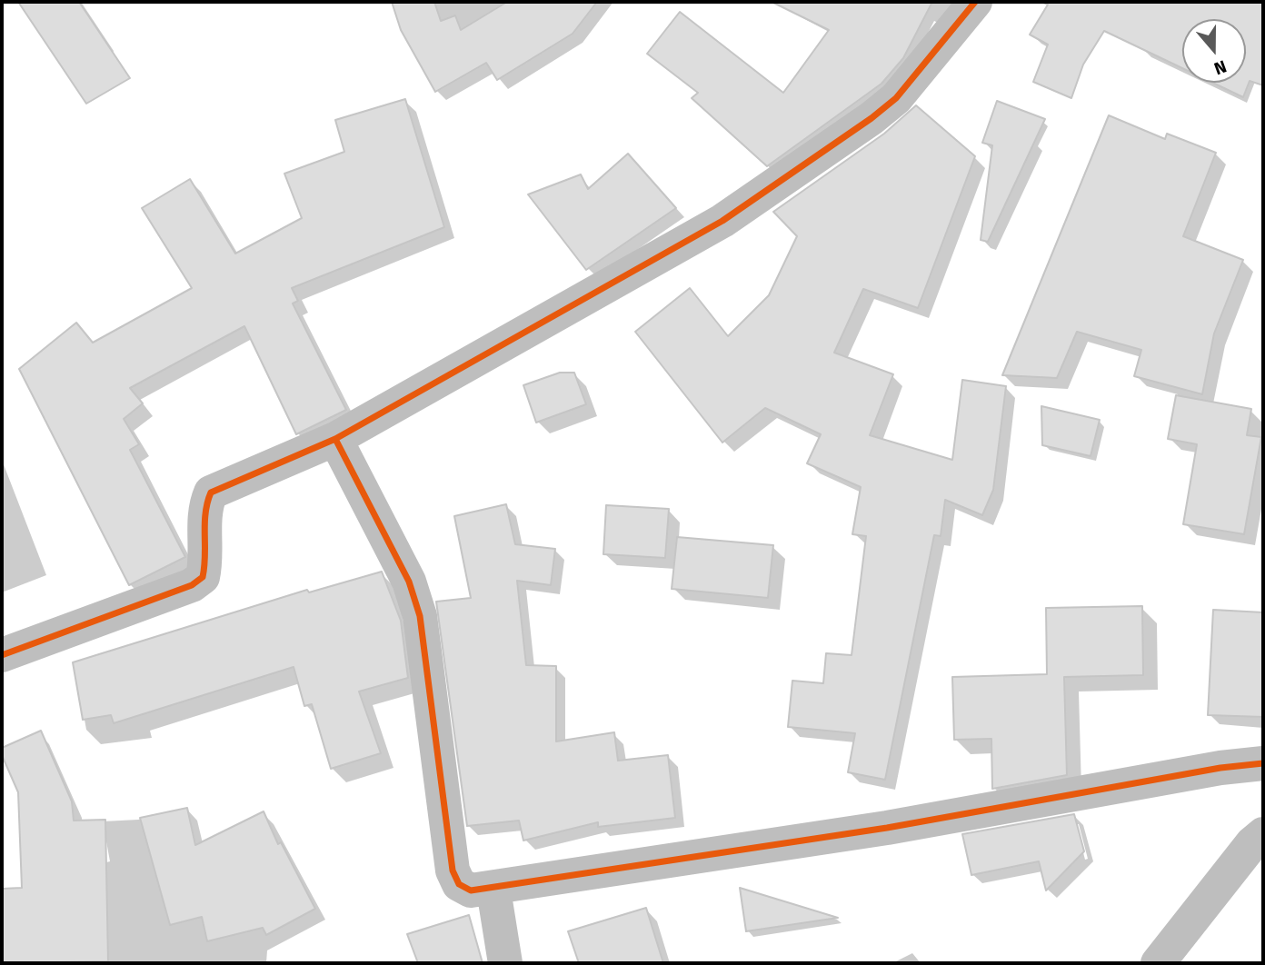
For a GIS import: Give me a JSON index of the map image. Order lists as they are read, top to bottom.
{
  "north": "bottom"
}
